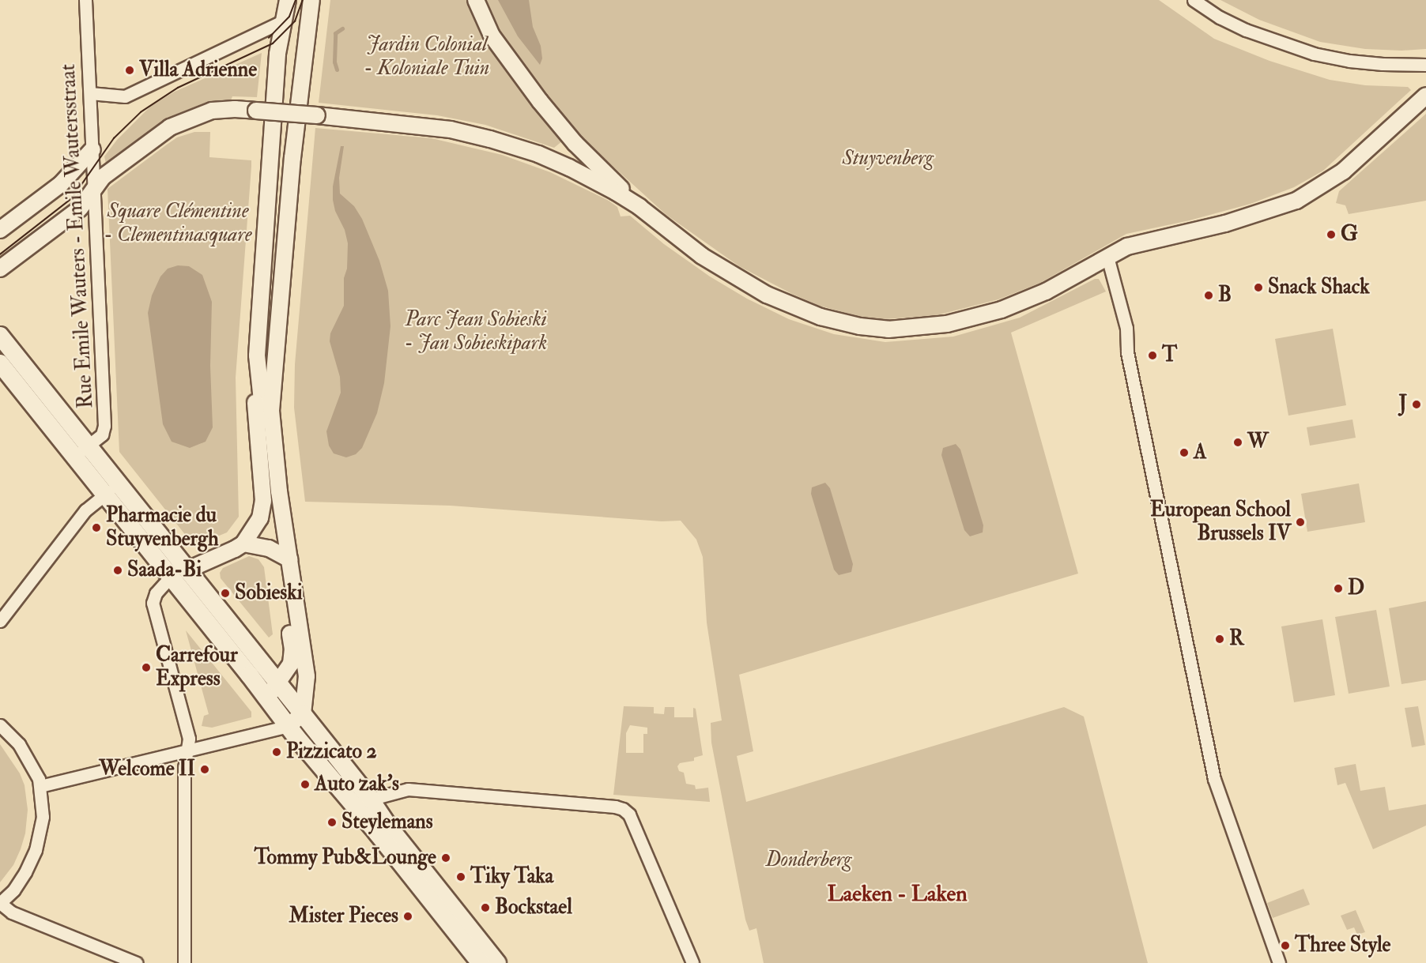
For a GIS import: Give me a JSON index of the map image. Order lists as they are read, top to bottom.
{
  "streets": {
    "street": ["Rue Emile Wauters - Emile Wautersstraat"]
  },
  "districts": ["Laeken - Laken"],
  "parks": [
    "Jardin Colonial - Koloniale Tuin",
    "Stuyvenberg",
    "Square Clémentine - Clementinasquare",
    "Parc Jean Sobieski - Jan Sobieskipark",
    "Donderberg"
  ],
  "places": [
    "Villa Adrienne",
    "G",
    "Snack Shack",
    "B",
    "T",
    "J",
    "W",
    "A",
    "European School Brussels IV",
    "Pharmacie du Stuyvenbergh",
    "Saada-Bi",
    "D",
    "Sobieski",
    "R",
    "Carrefour Express",
    "Pizzicato 2",
    "Welcome II",
    "Auto zak's",
    "Steylemans",
    "Tommy Pub&Lounge",
    "Tiky Taka",
    "Bockstael",
    "Mister Pieces",
    "Three Style"
  ]
}
